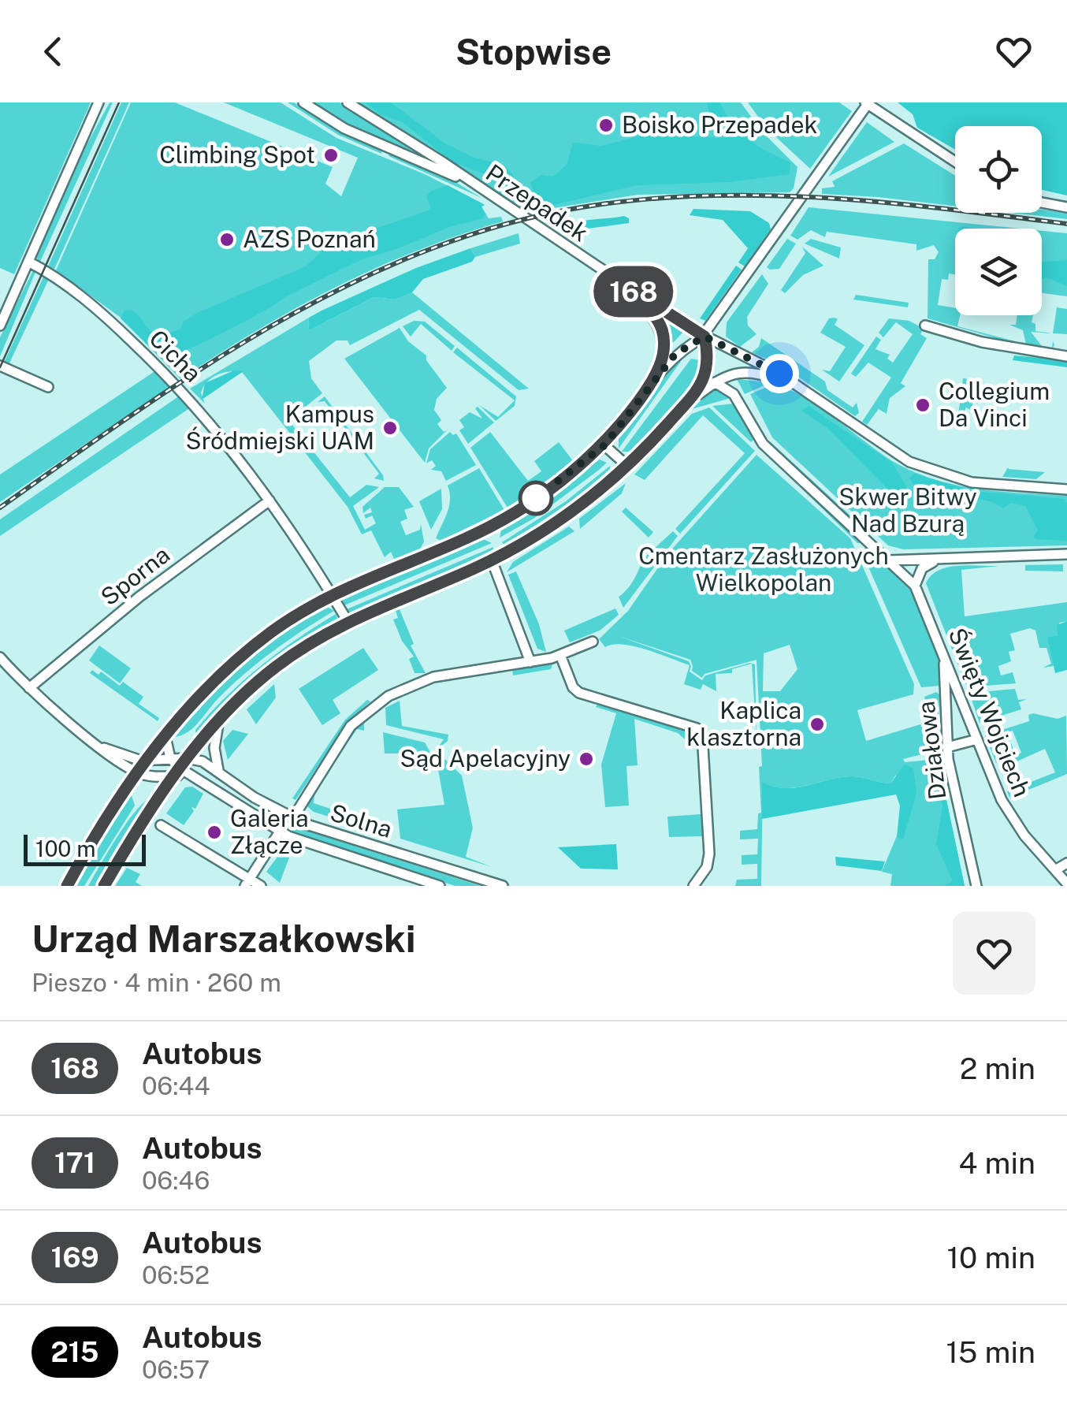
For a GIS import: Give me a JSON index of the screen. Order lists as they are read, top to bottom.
{
  "streets": {
    "street": [
      "Przepadek",
      "Cicha",
      "Sporna",
      "Święty Wojciech",
      "Działowa",
      "Solna"
    ]
  },
  "crossings": [
    ["Cicha", "Sporna"],
    ["Święty Wojciech", "Działowa"]
  ],
  "parks": ["Skwer Bitwy Nad Bzurą", "Cmentarz Zasłużonych Wielkopolan"],
  "places": [
    "Boisko Przepadek",
    "Climbing Spot",
    "AZS Poznań",
    "Collegium Da Vinci",
    "Kampus Śródmiejski UAM",
    "Kaplica klasztorna",
    "Sąd Apelacyjny",
    "Galeria Złącze"
  ],
  "lines": ["bus line 168"],
  "scale_bar": "100 m",
  "page": {
    "header": "Stopwise",
    "on_map": "168",
    "scale": "100 m",
    "heading": ["Urząd Marszałkowski", "Pieszo · 4 min · 260 m"],
    "list": [
      {
        "mark": "168",
        "name": "Autobus",
        "note": "06:44",
        "value": "2 min"
      },
      {
        "mark": "171",
        "name": "Autobus",
        "note": "06:46",
        "value": "4 min"
      },
      {
        "mark": "169",
        "name": "Autobus",
        "note": "06:52",
        "value": "10 min"
      },
      {
        "mark": "215",
        "name": "Autobus",
        "note": "06:57",
        "value": "15 min"
      }
    ]
  }
}
